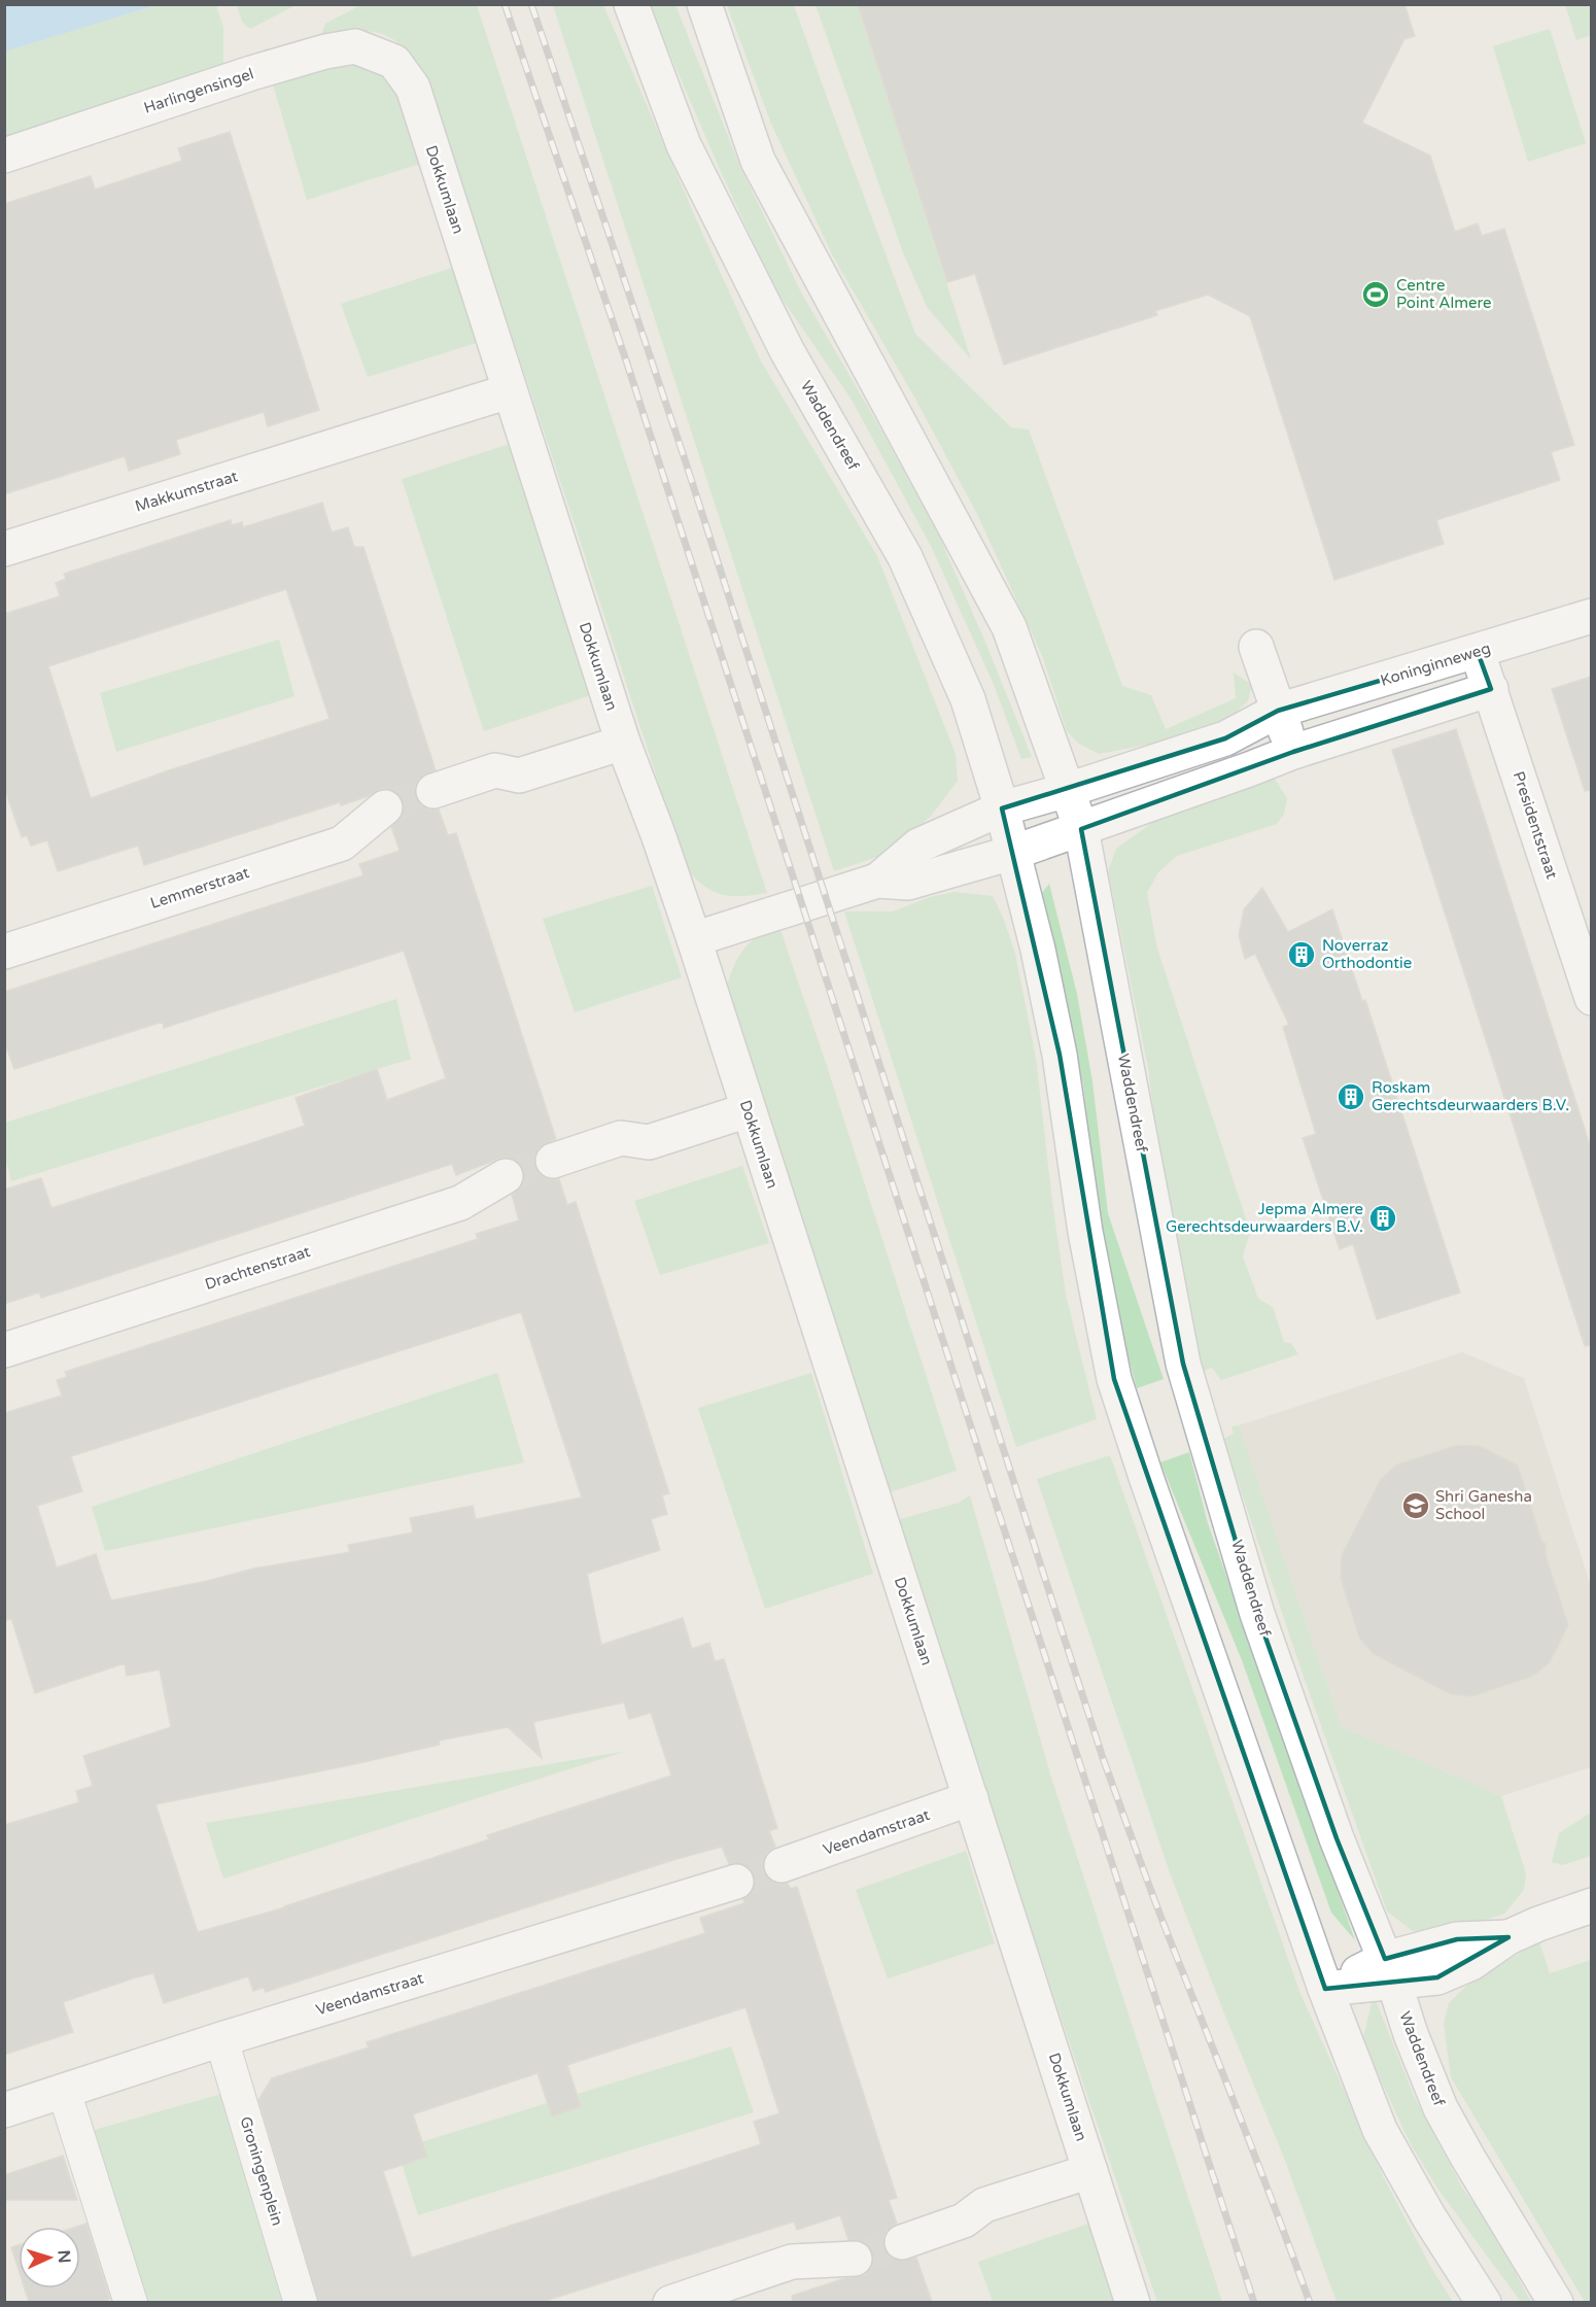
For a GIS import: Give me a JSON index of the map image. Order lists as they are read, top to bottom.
{
  "streets": {
    "street": [
      "Harlingensingel",
      "Dokkumlaan",
      "Waddendreef",
      "Makkumstraat",
      "Koninginneweg",
      "Presidentstraat",
      "Lemmerstraat",
      "Drachtenstraat",
      "Veendamstraat",
      "Groningenplein"
    ]
  },
  "crossings": [
    ["Harlingensingel", "Dokkumlaan"],
    ["Dokkumlaan", "Makkumstraat"],
    ["Dokkumlaan", "Veendamstraat"],
    ["Waddendreef", "Koninginneweg"],
    ["Koninginneweg", "Presidentstraat"],
    ["Veendamstraat", "Groningenplein"]
  ],
  "places": {
    "sports": ["Centre Point Almere"],
    "building": ["Noverraz Orthodontie", "Roskam Gerechtsdeurwaarders B.V.", "Jepma Almere Gerechtsdeurwaarders B.V."],
    "school or university": ["Shri Ganesha School"]
  },
  "north": "right"
}
